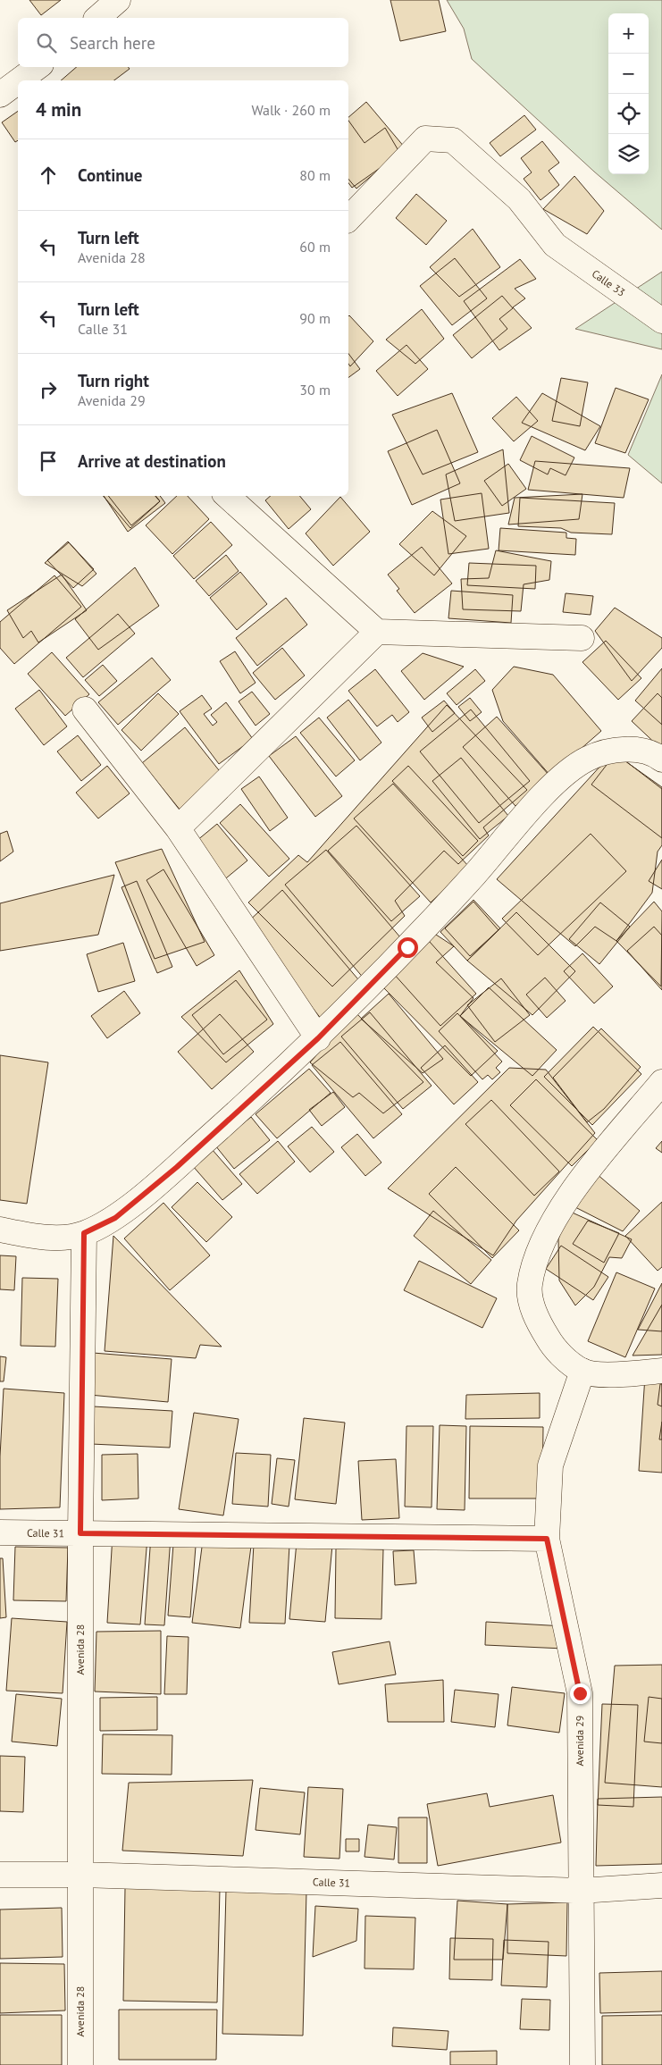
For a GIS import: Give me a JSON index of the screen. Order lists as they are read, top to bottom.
{
  "streets": {
    "street": [
      "Calle 33",
      "Calle 31",
      "Avenida 28",
      "Avenida 29"
    ]
  },
  "crossings": [
    ["Calle 31", "Avenida 28"],
    ["Calle 31", "Avenida 29"]
  ],
  "page": {
    "map_buttons": ["+", "−"],
    "search": "Search here",
    "heading": ["4 min", "Walk · 260 m"],
    "list": [
      ["Continue", "80 m"],
      ["Turn left", "Avenida 28", "60 m"],
      ["Turn left", "Calle 31", "90 m"],
      ["Turn right", "Avenida 29", "30 m"],
      "Arrive at destination"
    ]
  }
}
